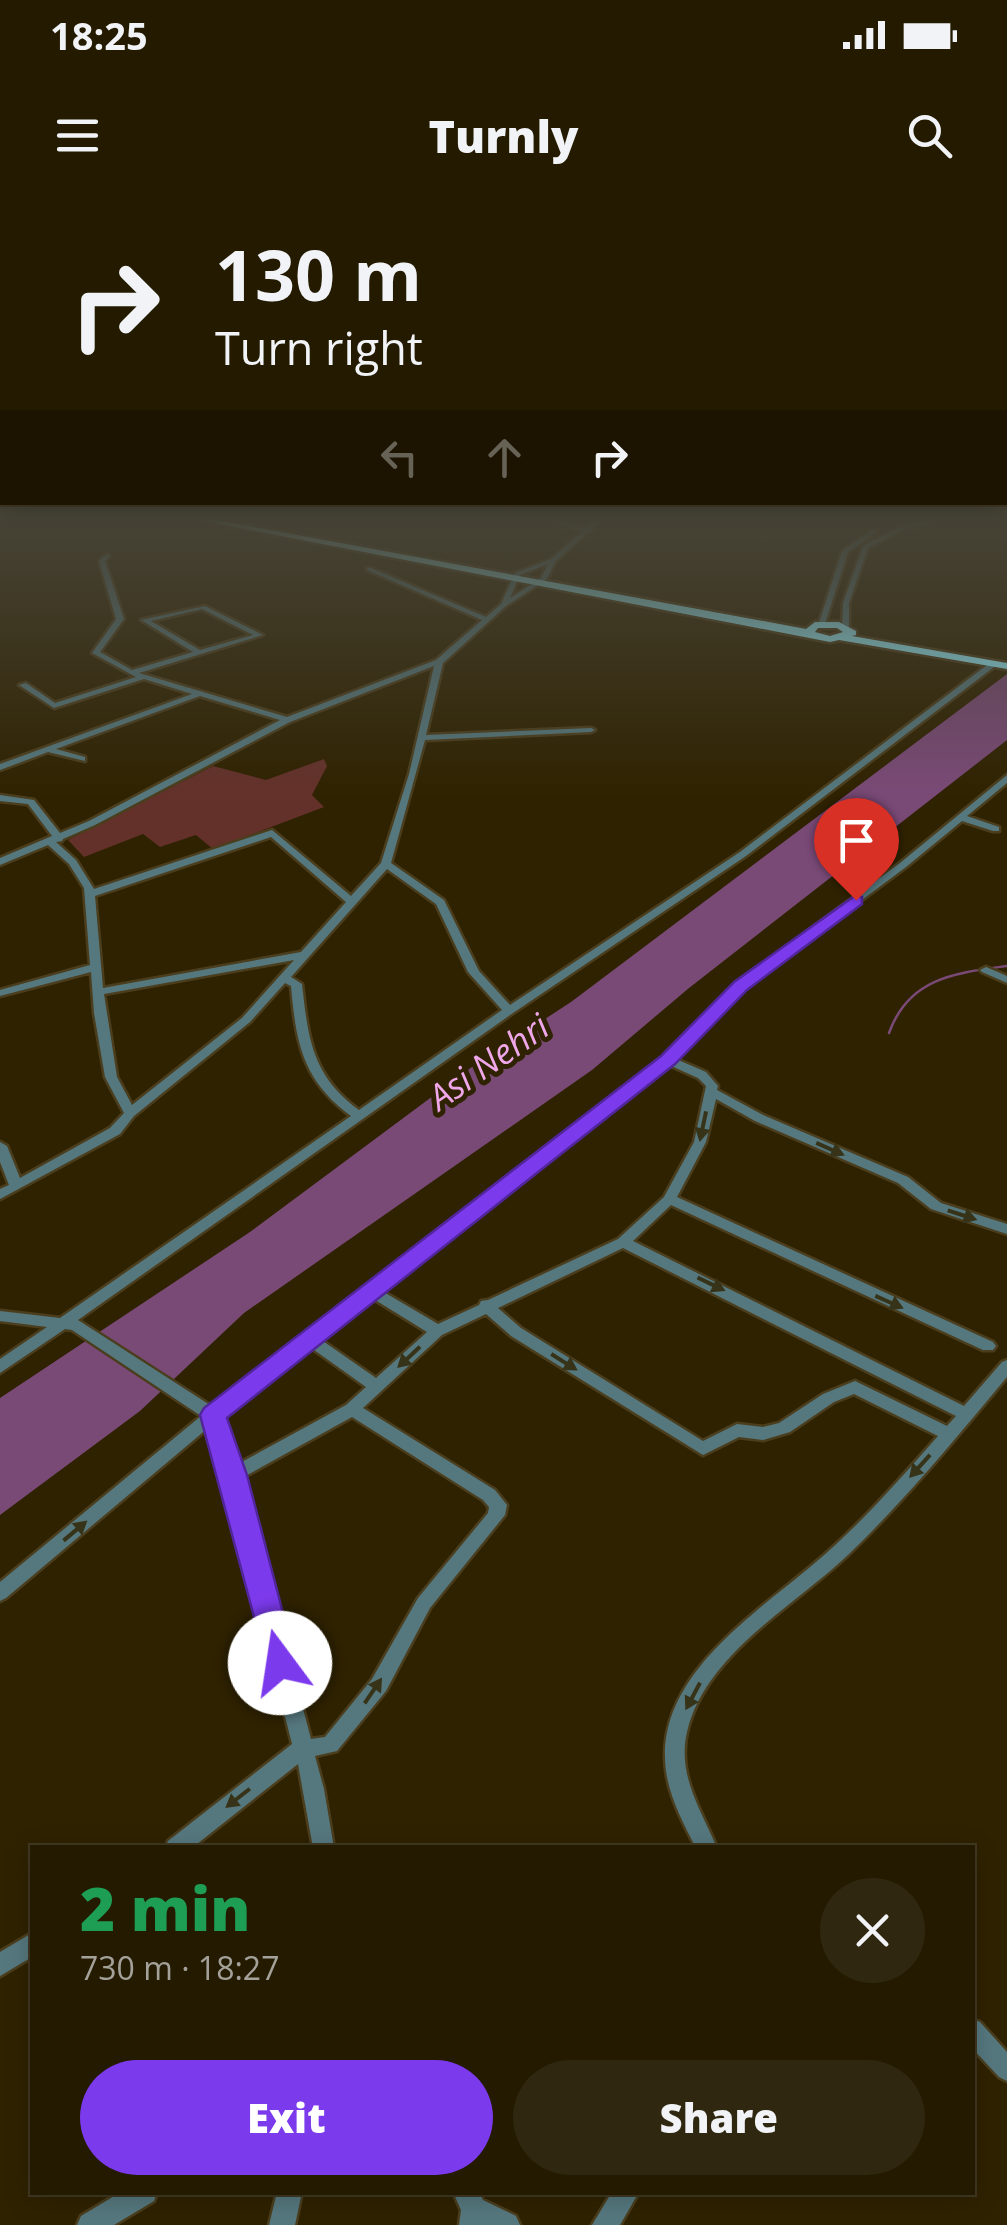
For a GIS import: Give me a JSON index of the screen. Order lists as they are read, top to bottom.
{
  "water": ["Asi Nehri"],
  "page": {
    "status": "18:25",
    "header": "Turnly",
    "turn": ["130 m", "Turn right"],
    "heading": ["2 min", "730 m · 18:27"],
    "buttons": ["Exit", "Share"]
  }
}
